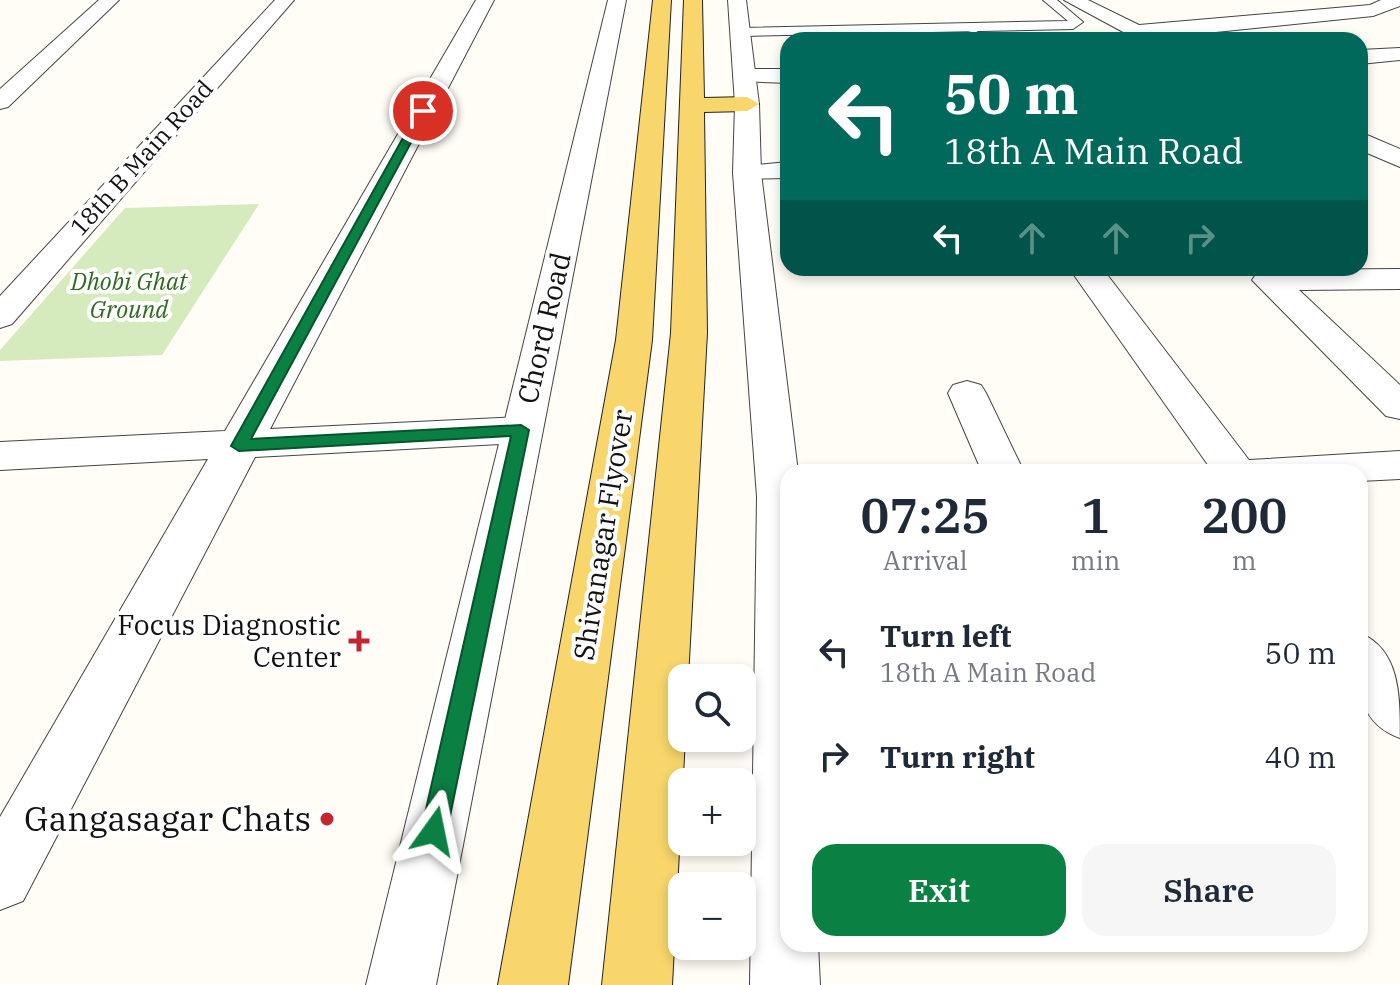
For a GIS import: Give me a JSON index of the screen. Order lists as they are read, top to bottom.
{
  "streets": {
    "main road": ["Shivanagar Flyover"],
    "street": ["18th B Main Road", "Chord Road"]
  },
  "parks": ["Dhobi Ghat Ground"],
  "places": {
    "health": ["Focus Diagnostic Center"],
    "other": ["Gangasagar Chats"]
  },
  "page": {
    "turn": ["50 m", "18th A Main Road"],
    "eta": [
      "07:25",
      "Arrival",
      "1",
      "min",
      "200",
      "m"
    ],
    "list": [
      {
        "name": "Turn left",
        "note": "18th A Main Road",
        "value": "50 m"
      },
      {
        "name": "Turn right",
        "value": "40 m"
      }
    ],
    "map_buttons": ["+", "−"],
    "buttons": ["Exit", "Share"]
  }
}
